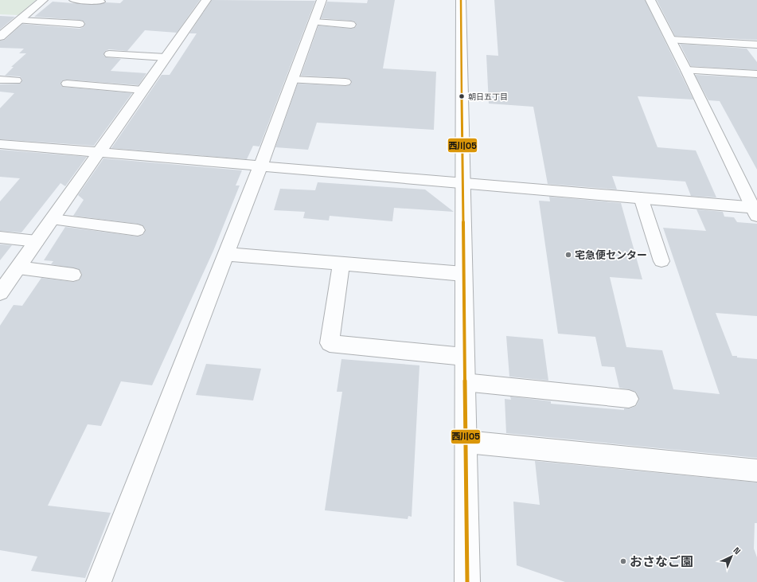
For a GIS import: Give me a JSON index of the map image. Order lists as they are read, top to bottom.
{
  "places": ["朝日五丁目", "宅急便センター", "おさなご園"],
  "lines": ["transit line 西川05"],
  "north": "top right"
}
